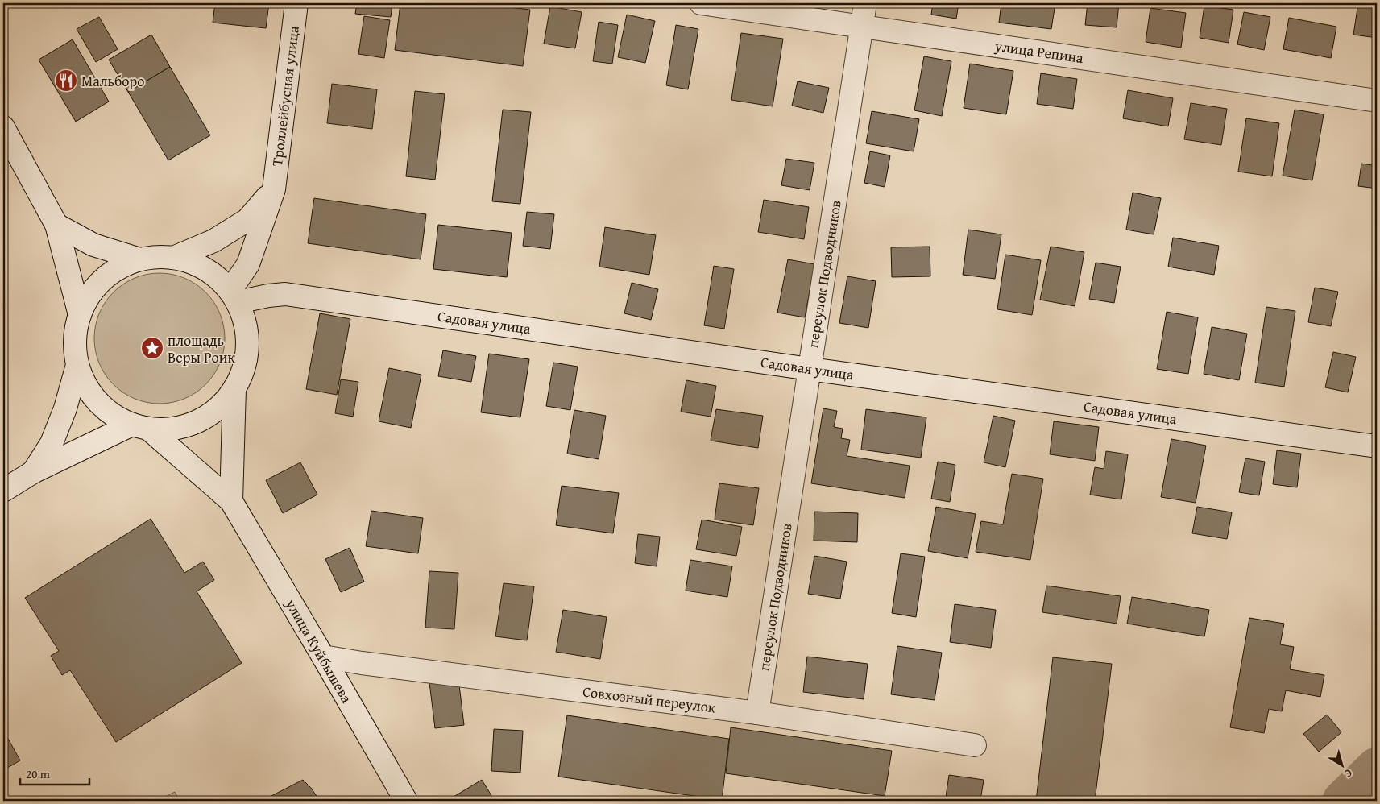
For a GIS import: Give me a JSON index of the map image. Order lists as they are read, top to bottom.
{
  "streets": {
    "main road": [
      "улица Репина",
      "Троллейбусная улица",
      "переулок Подводников",
      "Садовая улица",
      "улица Куйбышева",
      "Совхозный переулок"
    ]
  },
  "crossings": [
    ["улица Репина", "переулок Подводников"],
    ["Троллейбусная улица", "Садовая улица"],
    ["переулок Подводников", "Садовая улица"],
    ["переулок Подводников", "Совхозный переулок"],
    ["улица Куйбышева", "Совхозный переулок"]
  ],
  "places": {
    "restaurant": ["Мальборо"],
    "place": ["площадь Веры Роик"]
  },
  "scale_bar": "20 m",
  "north": "bottom right"
}
